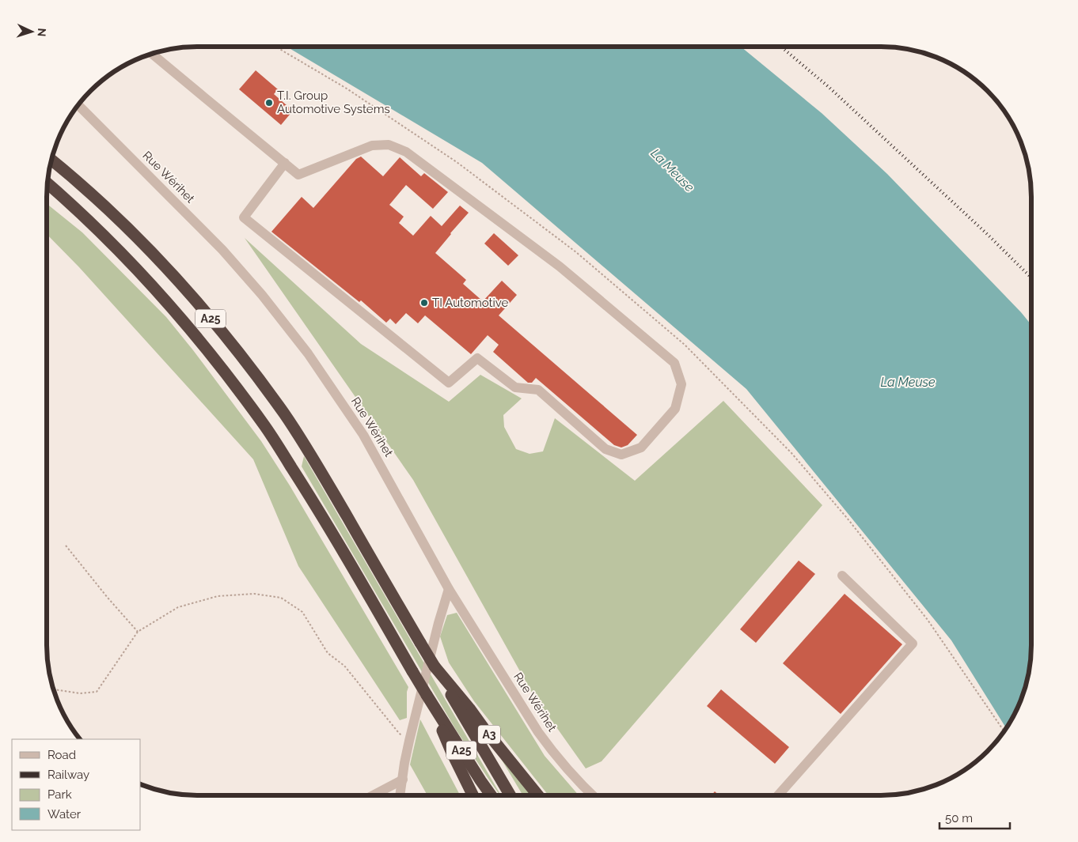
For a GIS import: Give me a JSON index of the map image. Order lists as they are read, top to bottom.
{
  "streets": {
    "highway": ["A25", "A3"],
    "street": ["Rue Wérihet"]
  },
  "crossings": [
    ["A25", "A3"]
  ],
  "water": ["La Meuse"],
  "places": ["T.I. Group Automotive Systems", "TI Automotive"],
  "legend": [
    "Road",
    "Railway",
    "Park",
    "Water"
  ],
  "scale_bar": "50 m",
  "north": "right"
}
